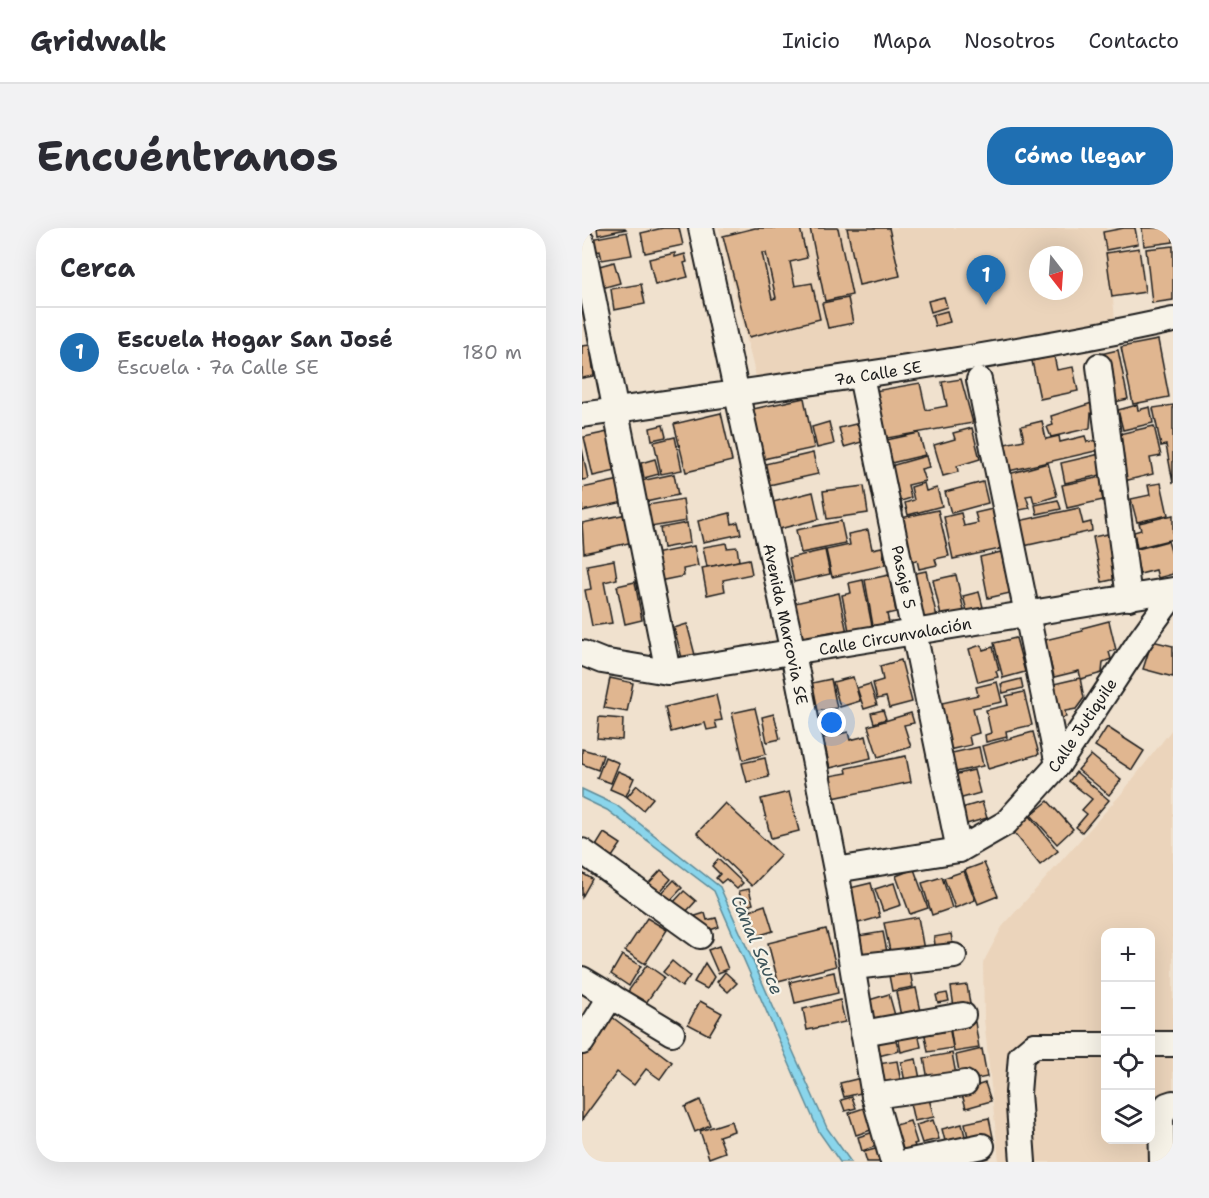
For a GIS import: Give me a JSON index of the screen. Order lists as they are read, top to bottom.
{
  "streets": {
    "street": [
      "7a Calle SE",
      "Pasaje 5",
      "Avenida Marcovia SE",
      "Calle Circunvalación",
      "Calle Jutiquile"
    ]
  },
  "crossings": [
    ["7a Calle SE", "Pasaje 5"],
    ["7a Calle SE", "Avenida Marcovia SE"],
    ["Pasaje 5", "Calle Circunvalación"],
    ["Pasaje 5", "Calle Jutiquile"],
    ["Avenida Marcovia SE", "Calle Circunvalación"],
    ["Avenida Marcovia SE", "Calle Jutiquile"]
  ],
  "water": ["Canal Sauce"],
  "north": "bottom",
  "page": {
    "header": "Gridwalk",
    "nav": [
      "Inicio",
      "Mapa",
      "Nosotros",
      "Contacto"
    ],
    "buttons": "Cómo llegar",
    "title": "Encuéntranos",
    "heading": "Cerca",
    "pins": "1",
    "list": [
      {
        "mark": "1",
        "name": "Escuela Hogar San José",
        "note": "Escuela · 7a Calle SE",
        "value": "180 m"
      }
    ],
    "map_buttons": ["+", "−"]
  }
}
